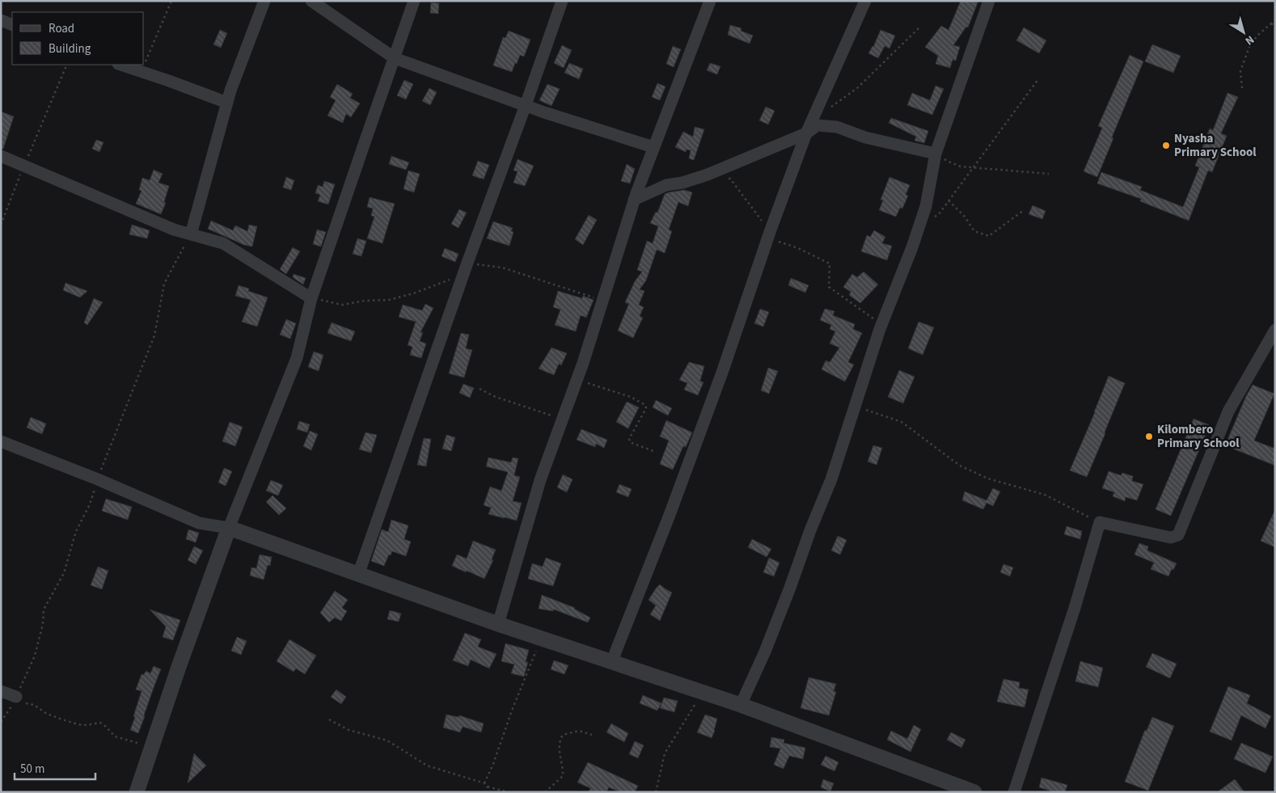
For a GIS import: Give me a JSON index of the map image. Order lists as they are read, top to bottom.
{
  "places": ["Nyasha Primary School", "Kilombero Primary School"],
  "legend": ["Road", "Building"],
  "scale_bar": "50 m",
  "north": "bottom right"
}
